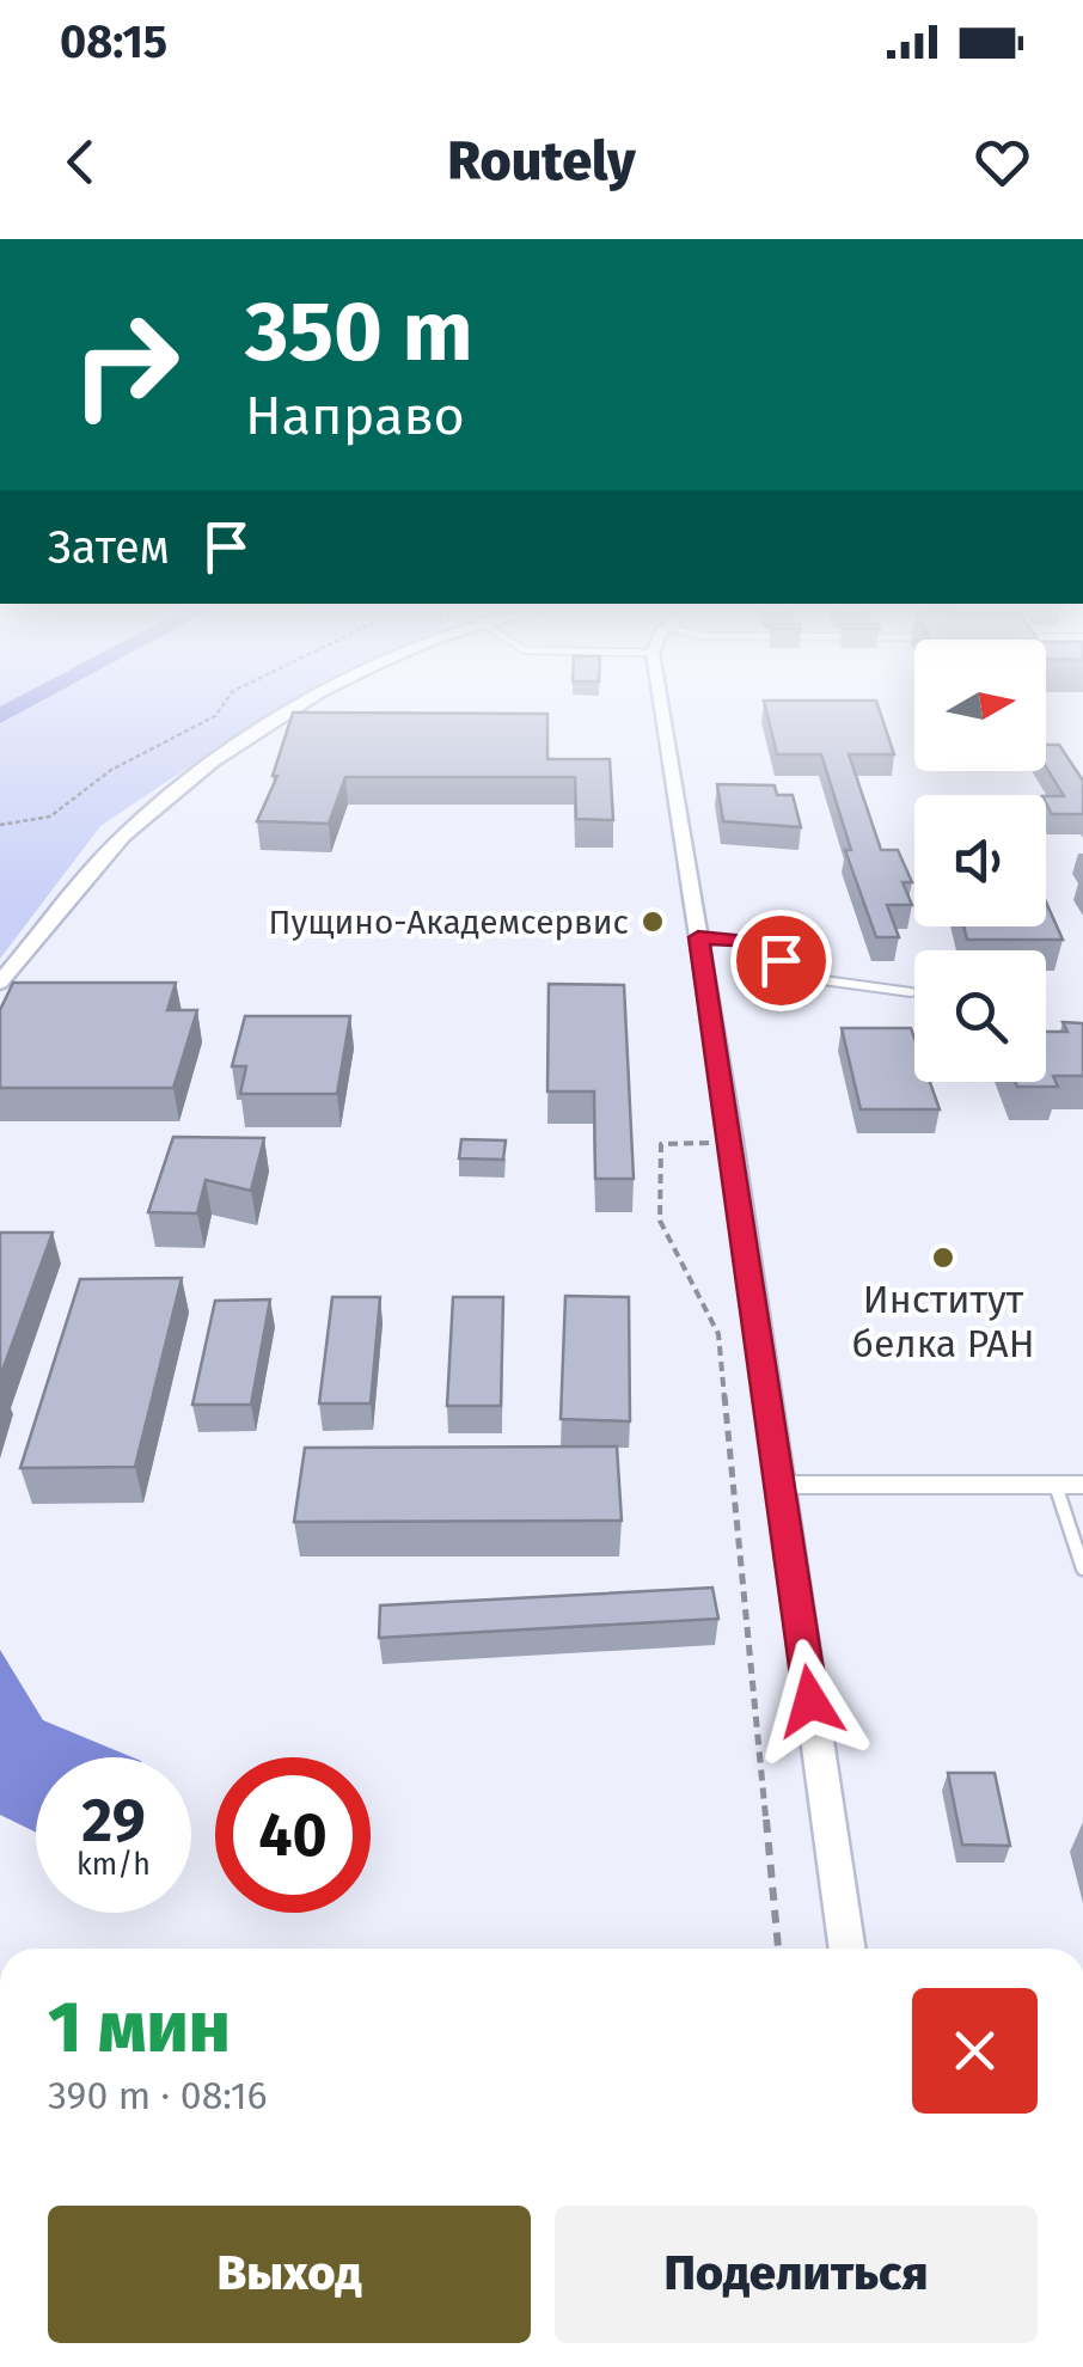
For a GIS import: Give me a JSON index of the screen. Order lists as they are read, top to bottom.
{
  "places": ["Пущино-Академсервис", "Институт белка РАН"],
  "north": "right",
  "page": {
    "status": "08:15",
    "header": "Routely",
    "turn": ["350 m", "Направо"],
    "then": "Затем",
    "speed": "29 km/h",
    "limit": "40",
    "heading": ["1 мин", "390 m · 08:16"],
    "buttons": ["Выход", "Поделиться"]
  }
}
